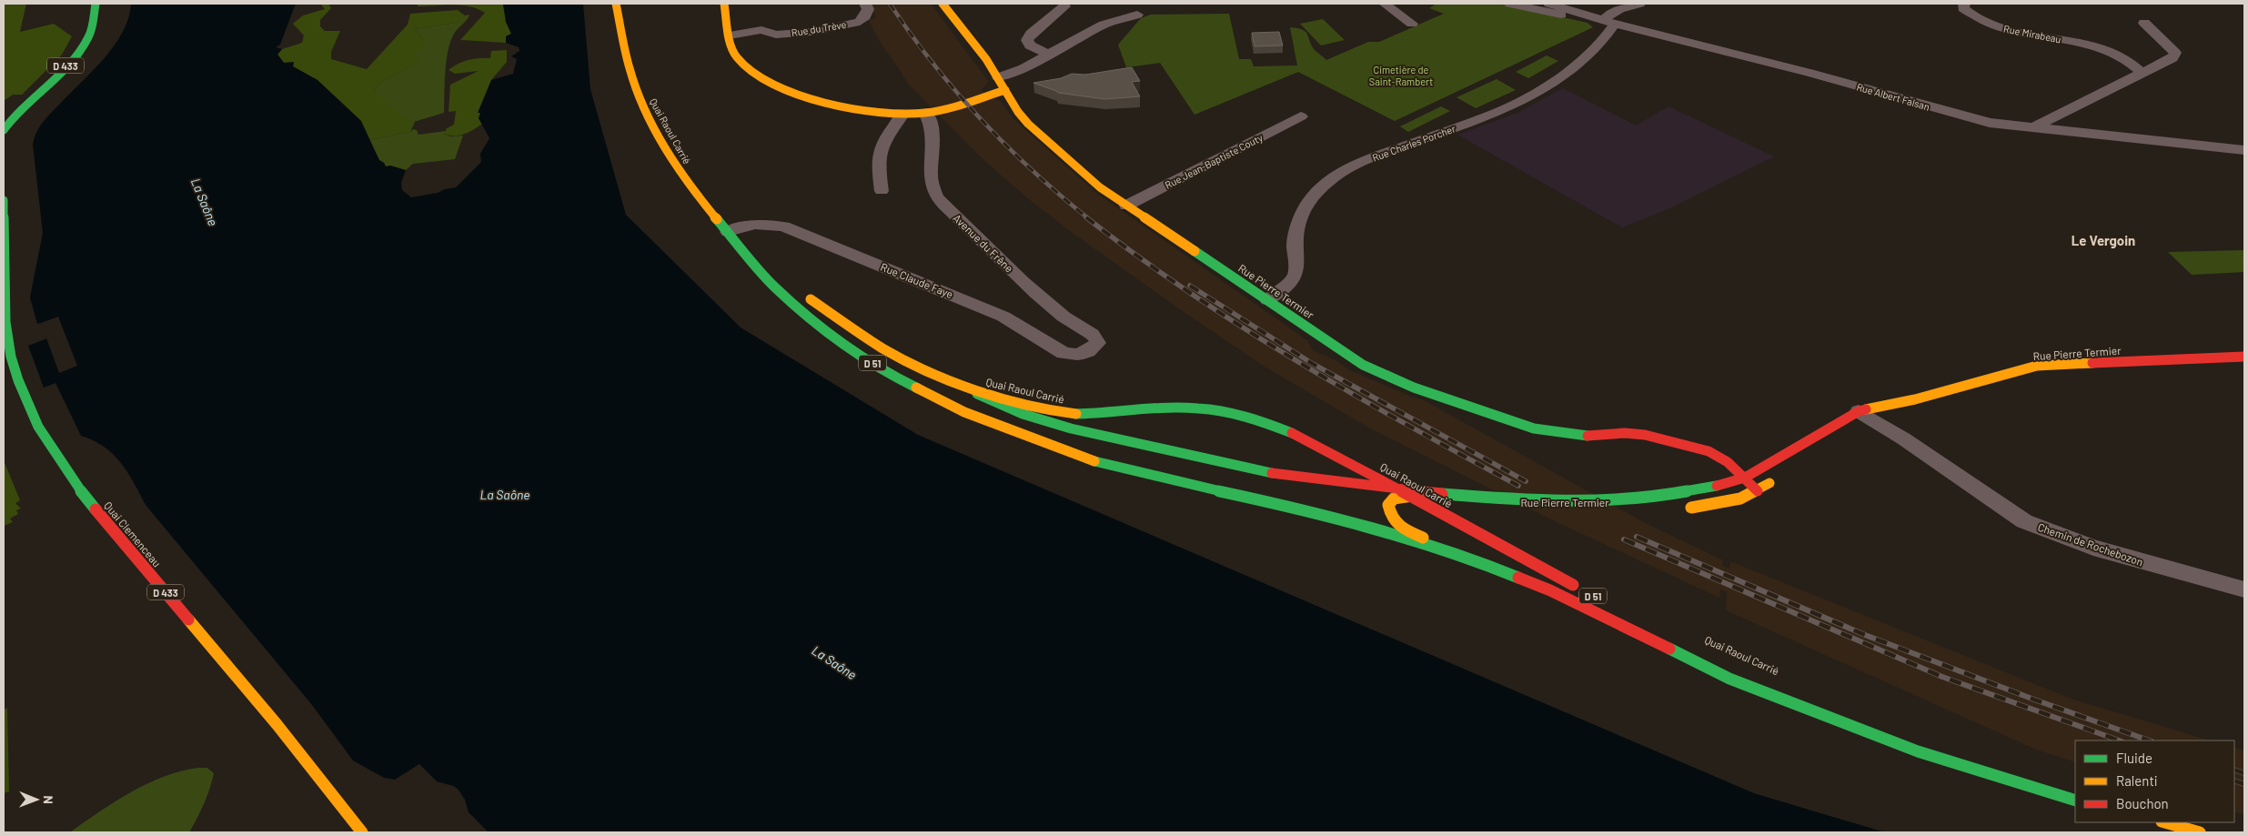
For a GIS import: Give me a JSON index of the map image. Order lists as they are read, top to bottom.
{
  "streets": {
    "main road": [
      "D 433",
      "Quai Raoul Carrié",
      "Rue Pierre Termier",
      "D 51",
      "Quai Clemenceau"
    ],
    "street": [
      "Rue du Trève",
      "Rue Mirabeau",
      "Rue Albert Falsan",
      "Rue Charles Porcher",
      "Rue Jean-Baptiste Couty",
      "Avenue du Frêne",
      "Rue Claude Faye",
      "Chemin de Rochebozon"
    ]
  },
  "crossings": [
    ["Rue Albert Falsan", "Rue Charles Porcher"],
    ["Quai Raoul Carrié", "Rue Claude Faye"],
    ["Quai Raoul Carrié", "Rue Pierre Termier"],
    ["Rue Charles Porcher", "Rue Pierre Termier"],
    ["Rue Jean-Baptiste Couty", "Rue Pierre Termier"],
    ["Avenue du Frêne", "Rue Claude Faye"],
    ["Rue Pierre Termier", "Chemin de Rochebozon"]
  ],
  "districts": ["Le Vergoin"],
  "water": ["La Saône"],
  "parks": ["Cimetière de Saint-Rambert"],
  "legend": ["Fluide", "Ralenti", "Bouchon"],
  "north": "right"
}
